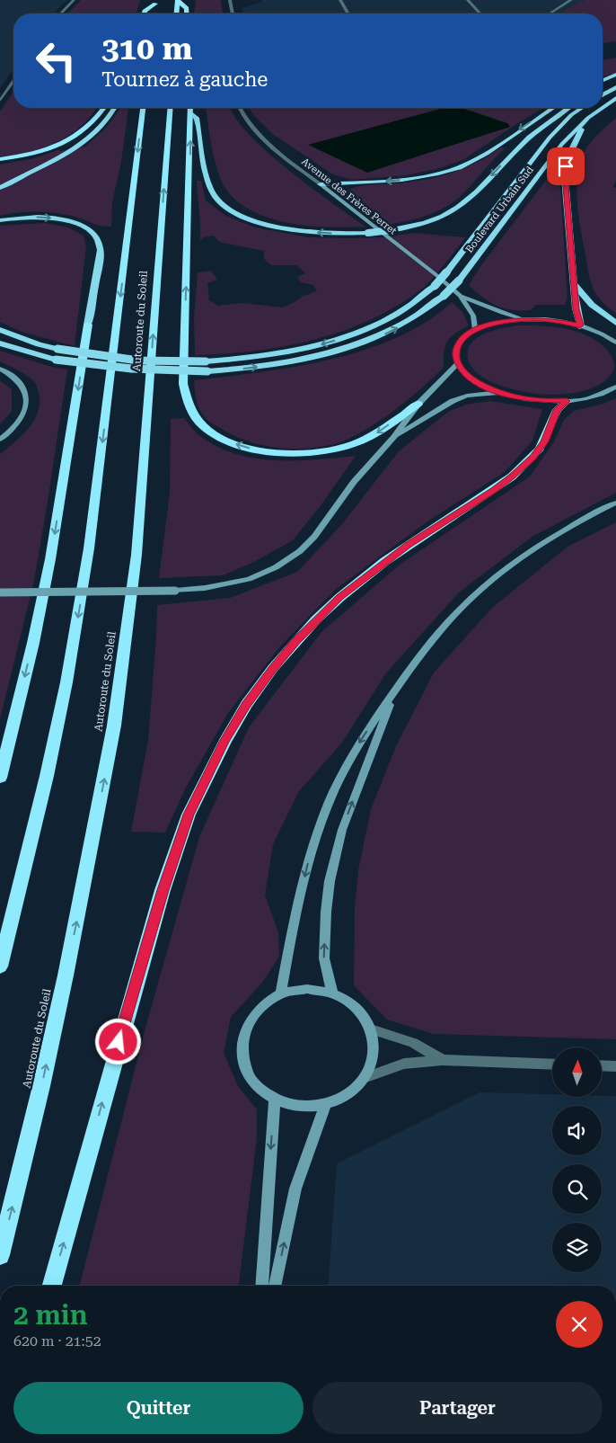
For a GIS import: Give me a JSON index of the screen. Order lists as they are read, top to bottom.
{
  "streets": {
    "highway": ["Boulevard Urbain Sud", "Autoroute du Soleil"],
    "main road": ["Avenue des Frères Perret"]
  },
  "north": "top",
  "page": {
    "turn": ["310 m", "Tournez à gauche"],
    "heading": ["2 min", "620 m · 21:52"],
    "buttons": ["Quitter", "Partager"]
  }
}
